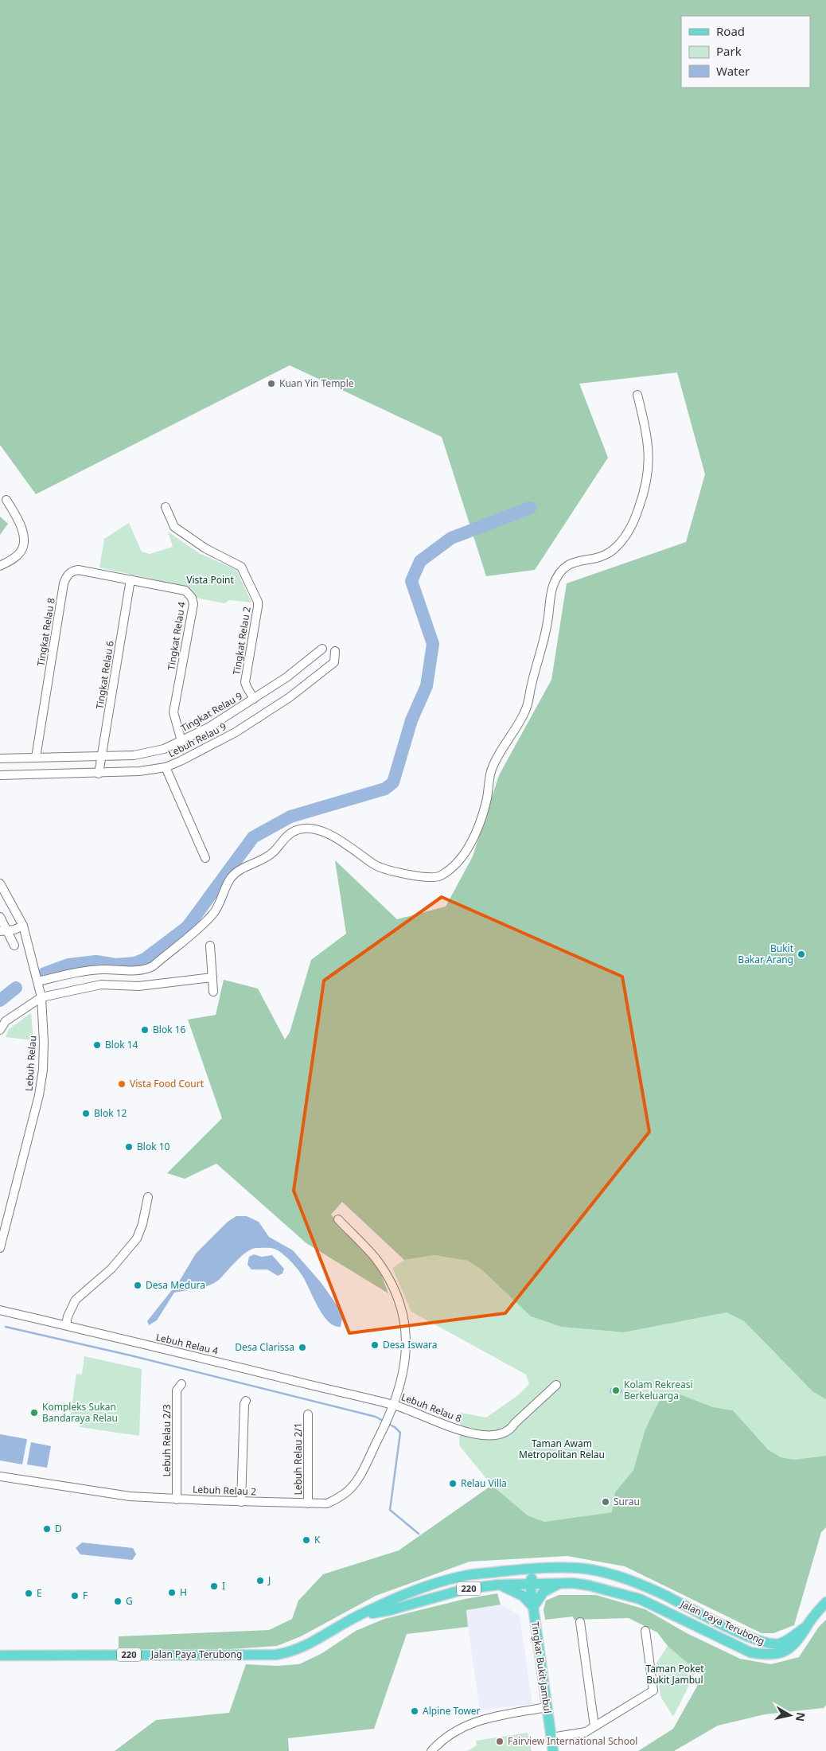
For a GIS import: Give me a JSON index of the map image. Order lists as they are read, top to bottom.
{
  "streets": {
    "main road": ["220", "Jalan Paya Terubong", "Tingkat Bukit Jambul"],
    "street": [
      "Tingkat Relau 8",
      "Tingkat Relau 4",
      "Tingkat Relau 2",
      "Tingkat Relau 6",
      "Tingkat Relau 9",
      "Lebuh Relau 9",
      "Lebuh Relau",
      "Lebuh Relau 4",
      "Lebuh Relau 8",
      "Lebuh Relau 2/3",
      "Lebuh Relau 2/1",
      "Lebuh Relau 2"
    ]
  },
  "crossings": [
    ["Tingkat Relau 8", "Tingkat Relau 4"],
    ["Tingkat Relau 8", "Tingkat Relau 6"],
    ["Tingkat Relau 8", "Tingkat Relau 9"],
    ["Tingkat Relau 4", "Tingkat Relau 6"],
    ["Tingkat Relau 4", "Tingkat Relau 9"],
    ["Tingkat Relau 2", "Tingkat Relau 9"],
    ["Tingkat Relau 6", "Tingkat Relau 9"],
    ["Tingkat Relau 6", "Lebuh Relau 9"],
    ["Lebuh Relau 4", "Lebuh Relau 8"],
    ["Lebuh Relau 4", "Lebuh Relau 2"],
    ["Lebuh Relau 8", "Lebuh Relau 2"],
    ["Lebuh Relau 2/3", "Lebuh Relau 2"],
    ["Lebuh Relau 2/1", "Lebuh Relau 2"],
    ["220", "Jalan Paya Terubong"],
    ["Jalan Paya Terubong", "Tingkat Bukit Jambul"]
  ],
  "parks": ["Vista Point", "Taman Awam Metropolitan Relau", "Taman Poket Bukit Jambul"],
  "places": [
    "Kuan Yin Temple",
    "Bukit Bakar Arang",
    "Blok 16",
    "Blok 14",
    "Vista Food Court",
    "Blok 12",
    "Blok 10",
    "Desa Medura",
    "Desa Iswara",
    "Desa Clarissa",
    "Kolam Rekreasi Berkeluarga",
    "Kompleks Sukan Bandaraya Relau",
    "Relau Villa",
    "Surau",
    "D",
    "K",
    "J",
    "I",
    "H",
    "E",
    "F",
    "G",
    "Alpine Tower",
    "Fairview International School"
  ],
  "legend": ["Road", "Park", "Water"],
  "north": "right"
}
